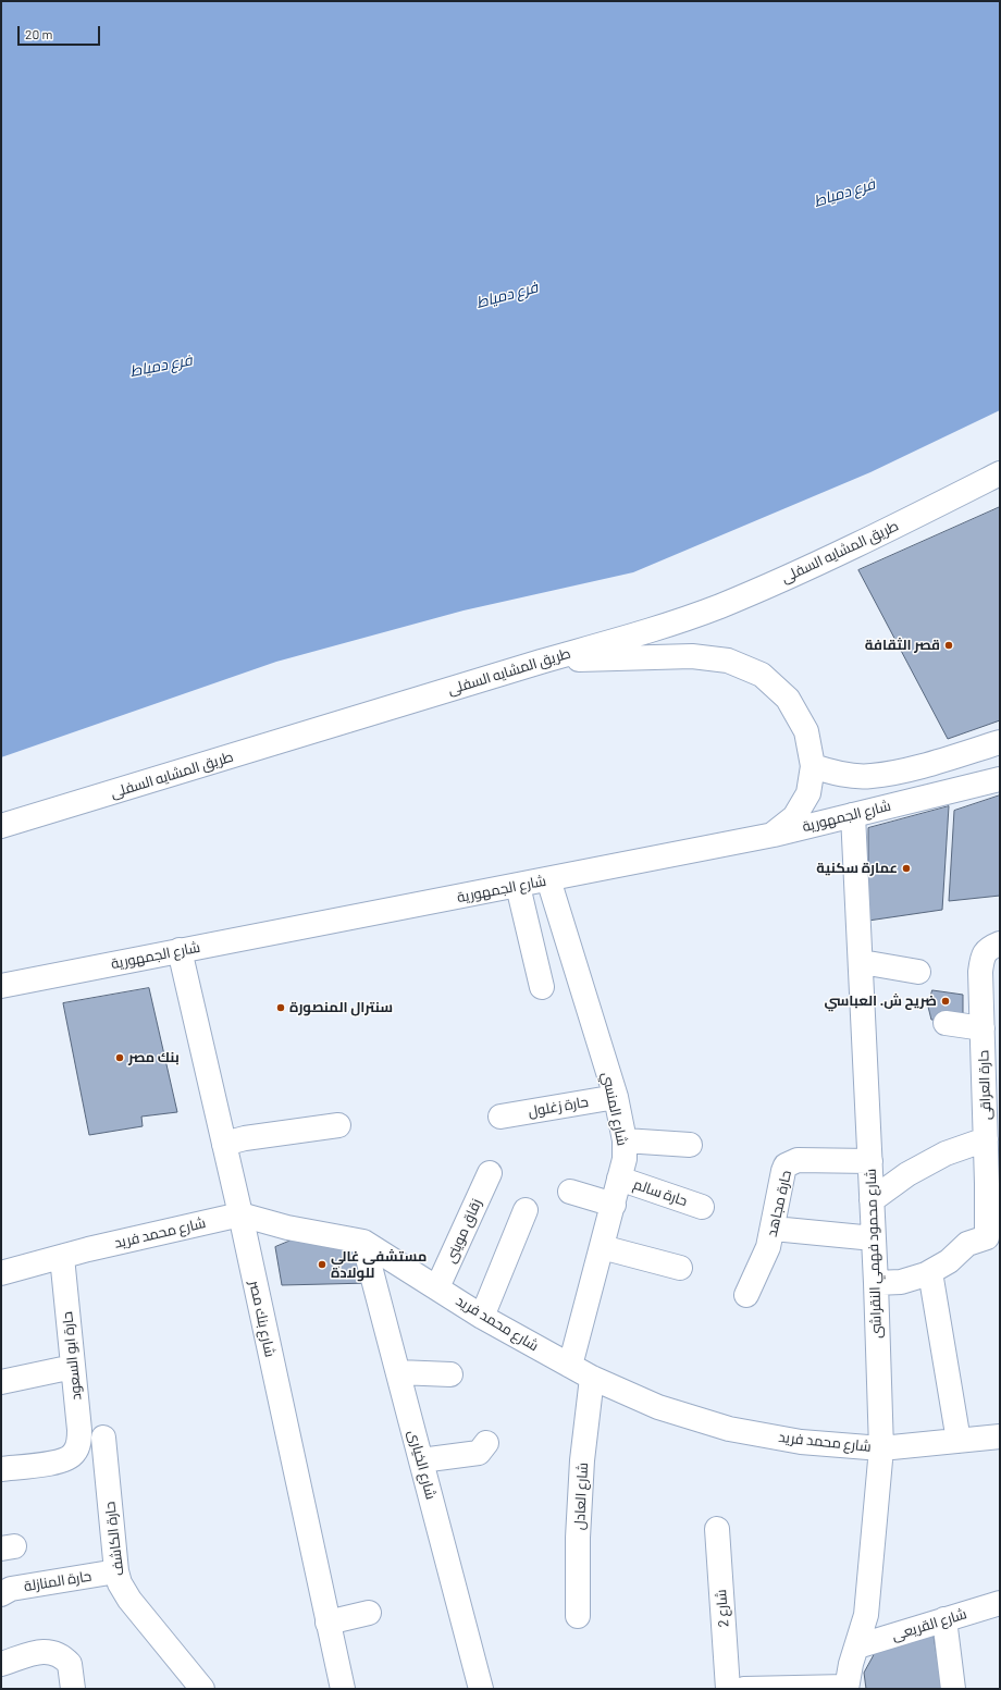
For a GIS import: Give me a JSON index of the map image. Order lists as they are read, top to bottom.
{
  "streets": {
    "street": [
      "طريق المشايه السفلى",
      "شارع الجمهورية",
      "حارة العراقى",
      "حارة زغلول",
      "شارع المنسي",
      "حارة سالم",
      "حارة مجاهد",
      "زقاق موينى",
      "شارع محمد فريد",
      "شارع محمود فهمي النقراشى",
      "شارع بنك مصر",
      "حارة ابو السعود",
      "شارع الخيارى",
      "شارع العادل",
      "حارة الكاشف",
      "حارة المنازلة",
      "شارع 2",
      "شارع القريعى"
    ]
  },
  "crossings": [
    ["شارع الجمهورية", "شارع المنسي"],
    ["شارع الجمهورية", "شارع محمود فهمي النقراشى"],
    ["شارع الجمهورية", "شارع بنك مصر"],
    ["حارة زغلول", "شارع المنسي"],
    ["شارع المنسي", "حارة سالم"],
    ["شارع المنسي", "شارع محمد فريد"],
    ["حارة مجاهد", "شارع محمود فهمي النقراشى"],
    ["زقاق موينى", "شارع محمد فريد"],
    ["شارع محمد فريد", "شارع محمود فهمي النقراشى"],
    ["شارع محمد فريد", "شارع بنك مصر"],
    ["شارع محمد فريد", "حارة ابو السعود"],
    ["شارع محمد فريد", "شارع الخيارى"],
    ["شارع محمد فريد", "شارع العادل"],
    ["شارع محمود فهمي النقراشى", "شارع القريعى"],
    ["حارة الكاشف", "حارة المنازلة"]
  ],
  "water": ["فرع دمياط"],
  "places": [
    "قصر الثقافة",
    "عمارة سكنية",
    "ضريح ش. العباسي",
    "سنترال المنصورة",
    "بنك مصر",
    "مستشفى غالي للولادة"
  ],
  "scale_bar": "20 m"
}
